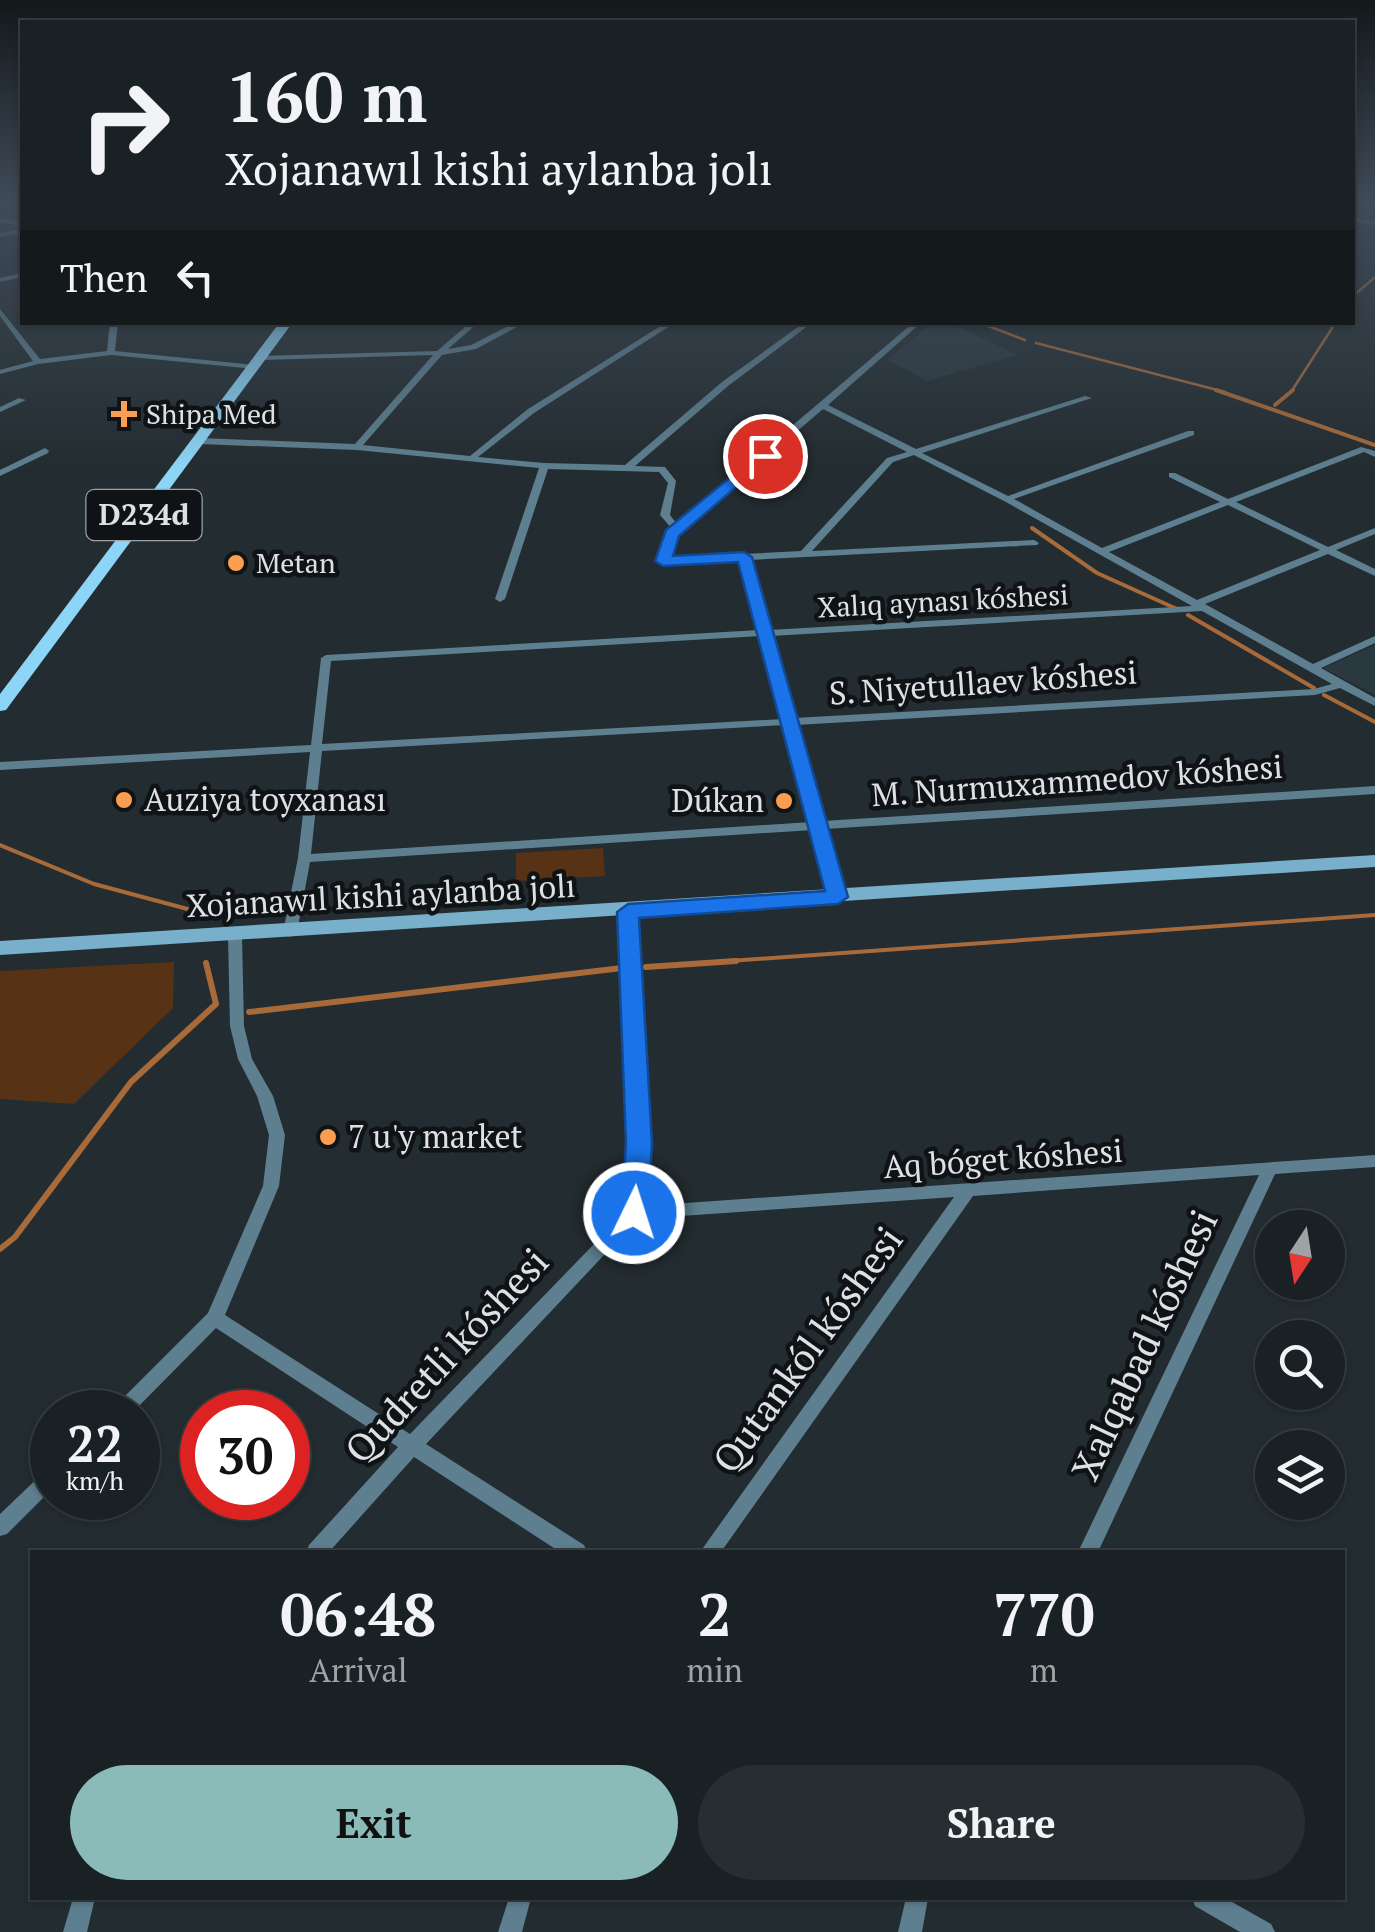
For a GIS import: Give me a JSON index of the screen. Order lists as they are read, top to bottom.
{
  "streets": {
    "main road": ["D234d", "Xojanawıl kishi aylanba jolı"],
    "street": [
      "Xalıq aynası kóshesi",
      "S. Niyetullaev kóshesi",
      "M. Nurmuxammedov kóshesi",
      "Aq bóget kóshesi",
      "Xalqabad kóshesi",
      "Qutankól kóshesi",
      "Qudretli kóshesi"
    ]
  },
  "crossings": [
    ["Xalıq aynası kóshesi", "S. Niyetullaev kóshesi"],
    ["Aq bóget kóshesi", "Xalqabad kóshesi"],
    ["Aq bóget kóshesi", "Qutankól kóshesi"],
    ["Aq bóget kóshesi", "Qudretli kóshesi"]
  ],
  "places": {
    "health": ["Shipa Med"],
    "other": [
      "Metan",
      "Auziya toyxanası",
      "Dúkan",
      "7 u'y market"
    ]
  },
  "north": "bottom",
  "page": {
    "turn": ["160 m", "Xojanawıl kishi aylanba jolı"],
    "then": "Then",
    "speed": "22 km/h",
    "limit": "30",
    "eta": [
      "06:48",
      "Arrival",
      "2",
      "min",
      "770",
      "m"
    ],
    "buttons": ["Exit", "Share"]
  }
}
